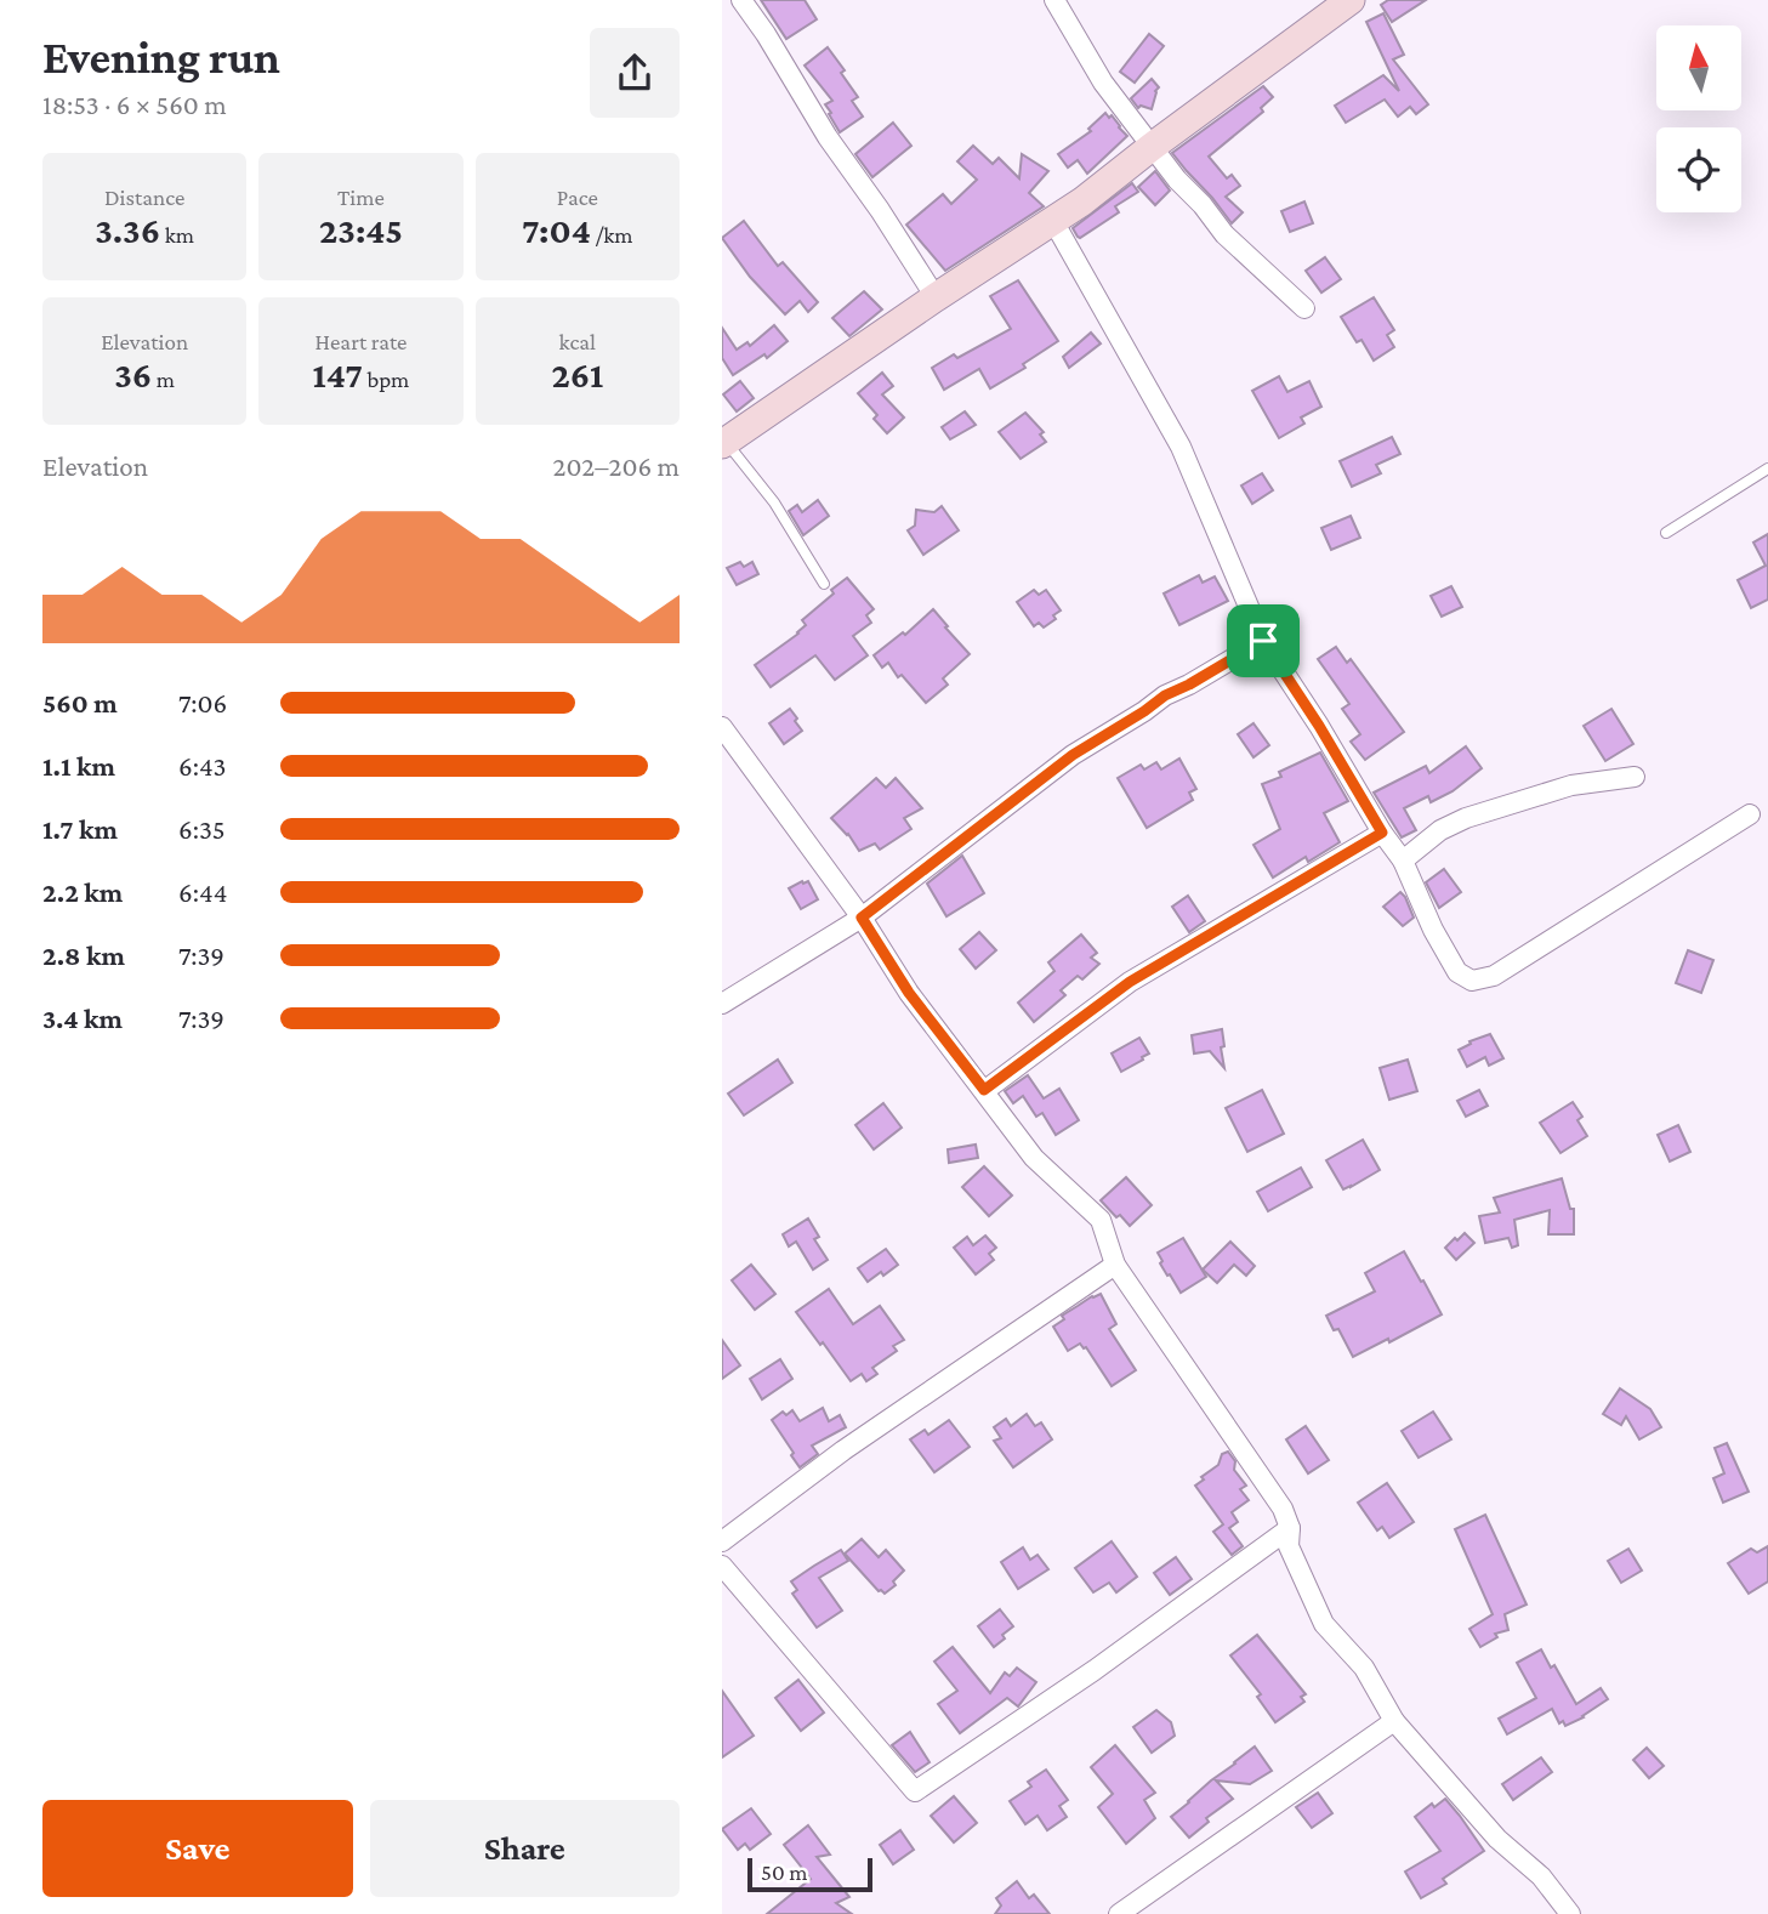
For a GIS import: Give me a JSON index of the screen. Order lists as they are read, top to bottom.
{
  "scale_bar": "50 m",
  "north": "top",
  "page": {
    "heading": ["Evening run", "18:53 · 6 × 560 m"],
    "stats": [
      ["Distance", "3.36 km"],
      ["Time", "23:45"],
      ["Pace", "7:04 /km"],
      ["Elevation", "36 m"],
      ["Heart rate", "147 bpm"],
      ["kcal", "261"]
    ],
    "chart": ["Elevation", "202–206 m"],
    "list": [
      {
        "name": "560 m",
        "note": "7:06"
      },
      {
        "name": "1.1 km",
        "note": "6:43"
      },
      {
        "name": "1.7 km",
        "note": "6:35"
      },
      {
        "name": "2.2 km",
        "note": "6:44"
      },
      {
        "name": "2.8 km",
        "note": "7:39"
      },
      {
        "name": "3.4 km",
        "note": "7:39"
      }
    ],
    "buttons": ["Save", "Share"],
    "scale": "50 m"
  }
}
